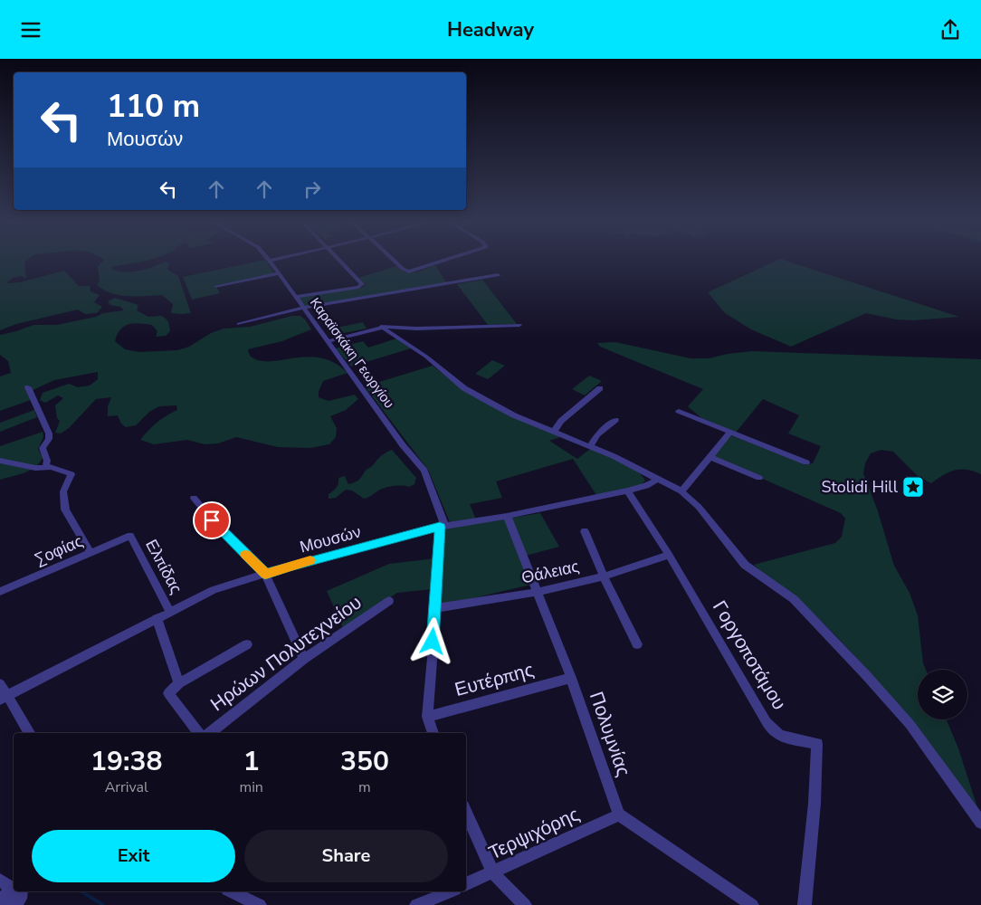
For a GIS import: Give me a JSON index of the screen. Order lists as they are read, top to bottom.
{
  "streets": {
    "street": [
      "Καραϊσκάκη Γεωργίου",
      "Μουσών",
      "Σοφίας",
      "Ελπίδας",
      "Θάλειας",
      "Ηρώων Πολυτεχνείου",
      "Γοργοποτάμου",
      "Ευτέρπης",
      "Πολυμνίας",
      "Τερψιχόρης"
    ]
  },
  "crossings": [
    ["Καραϊσκάκη Γεωργίου", "Μουσών"],
    ["Μουσών", "Ελπίδας"],
    ["Μουσών", "Γοργοποτάμου"],
    ["Μουσών", "Πολυμνίας"],
    ["Σοφίας", "Ελπίδας"],
    ["Θάλειας", "Γοργοποτάμου"],
    ["Θάλειας", "Πολυμνίας"],
    ["Ευτέρπης", "Πολυμνίας"],
    ["Πολυμνίας", "Τερψιχόρης"]
  ],
  "places": {
    "place": ["Stolidi Hill"]
  },
  "page": {
    "header": "Headway",
    "turn": ["110 m", "Μουσών"],
    "eta": [
      "19:38",
      "Arrival",
      "1",
      "min",
      "350",
      "m"
    ],
    "buttons": ["Exit", "Share"]
  }
}
